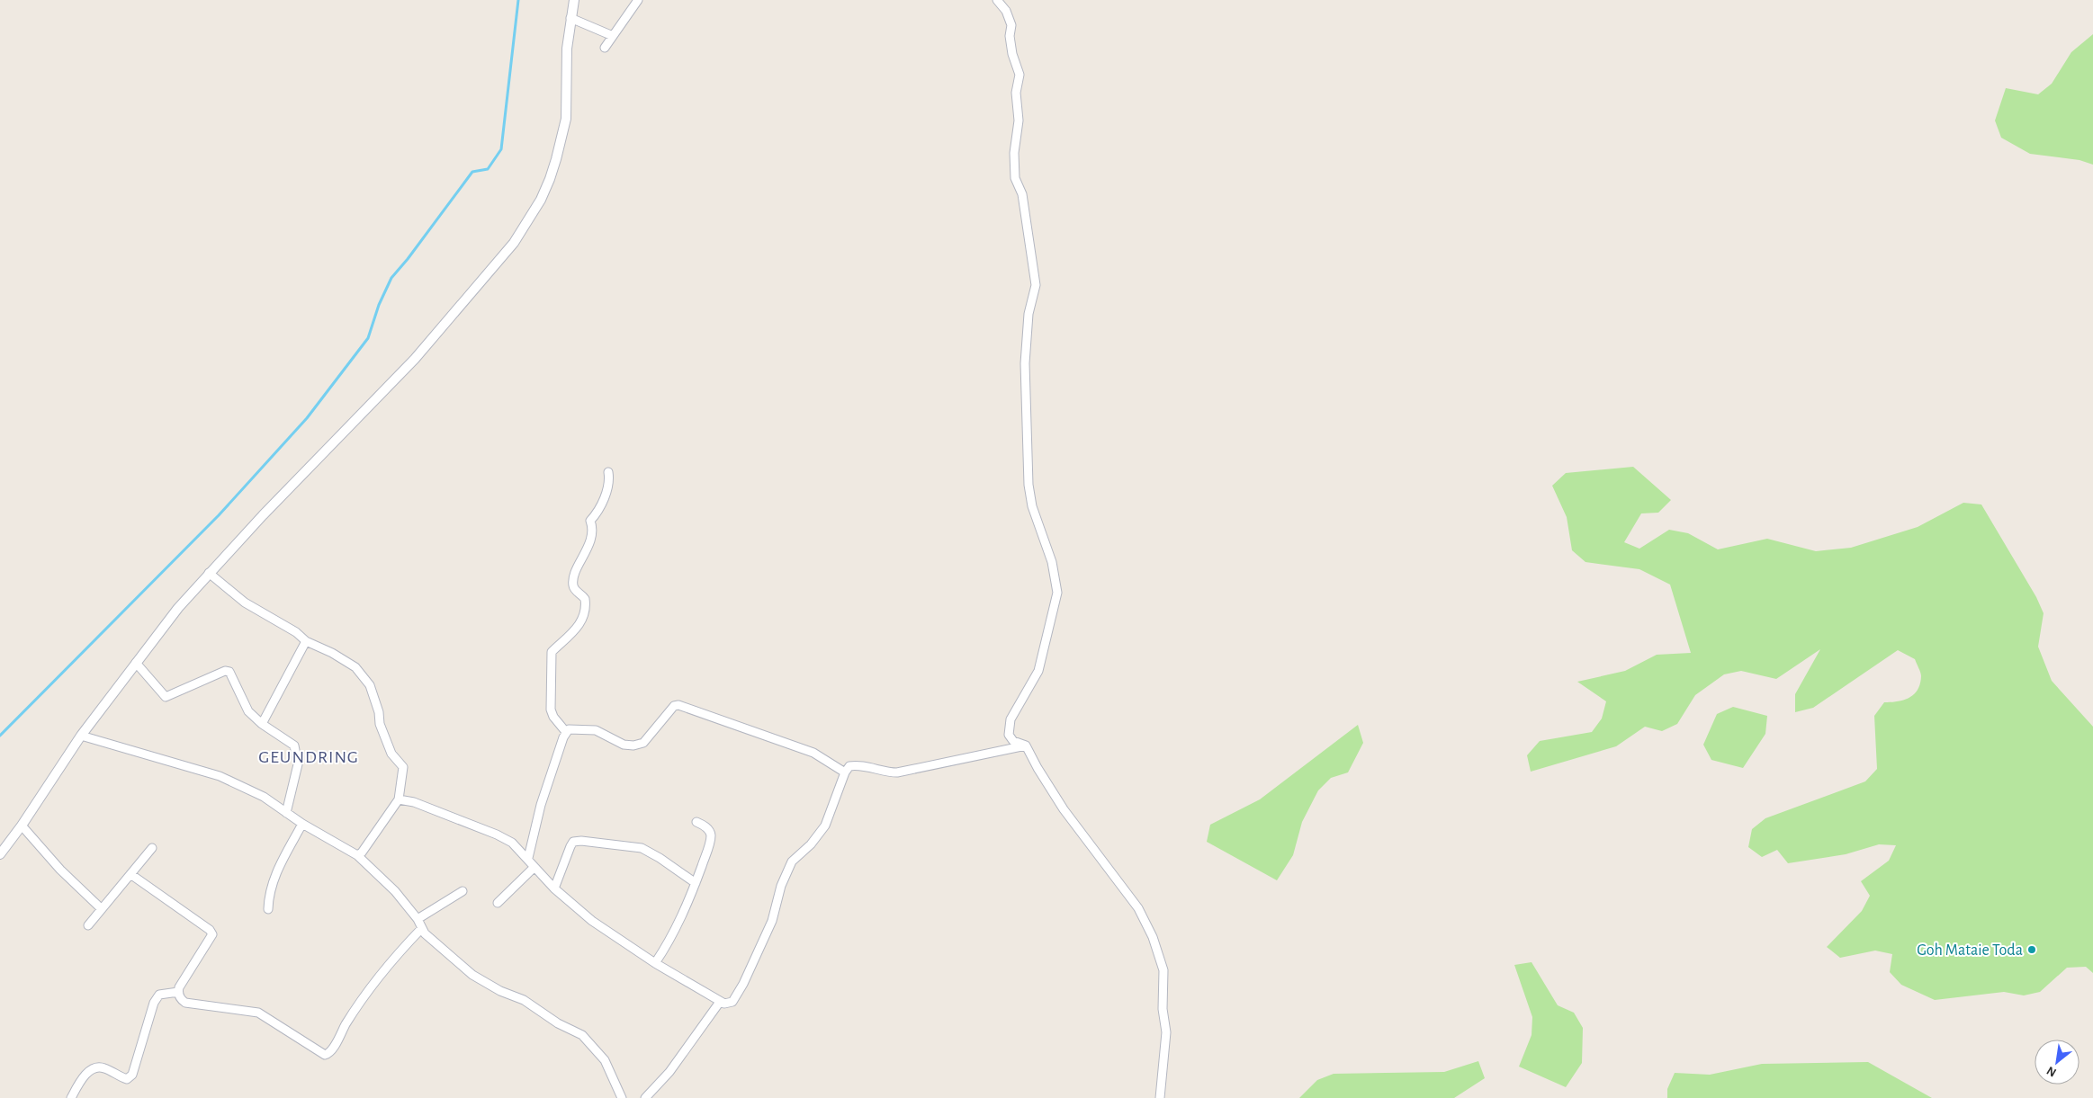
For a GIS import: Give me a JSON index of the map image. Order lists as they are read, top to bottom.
{
  "districts": ["GEUNDRING"],
  "places": ["Goh Mataie Toda"],
  "north": "bottom left"
}
